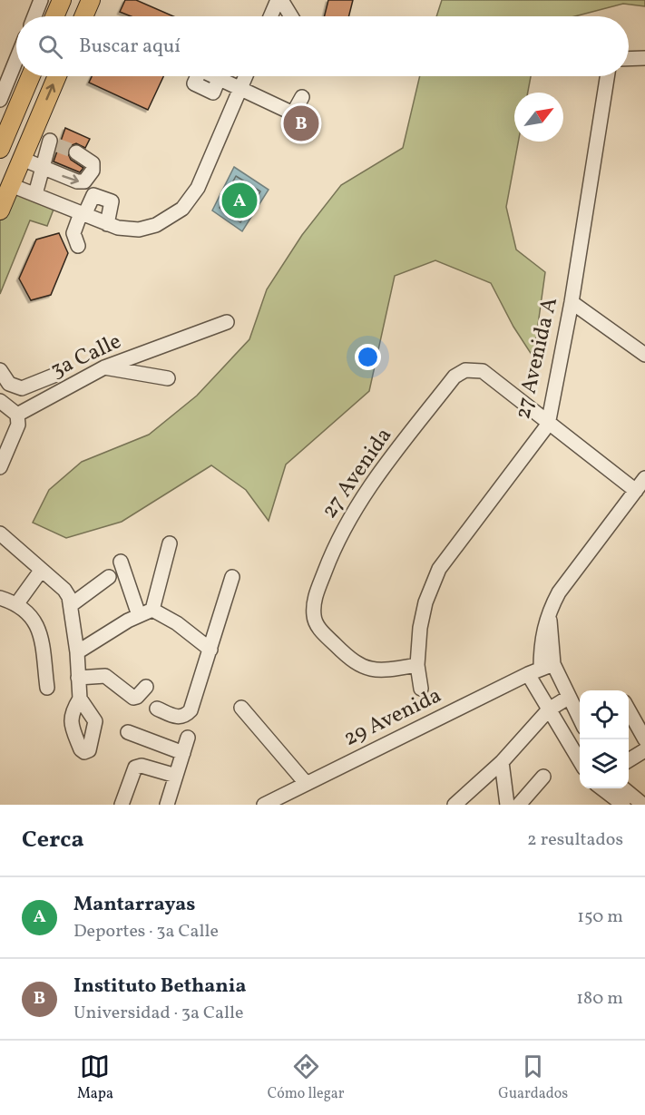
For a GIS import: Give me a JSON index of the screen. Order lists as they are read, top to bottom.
{
  "streets": {
    "street": [
      "3a Calle",
      "27 Avenida A",
      "27 Avenida",
      "29 Avenida"
    ]
  },
  "crossings": [
    ["27 Avenida A", "27 Avenida"]
  ],
  "north": "top right",
  "page": {
    "search": "Buscar aquí",
    "pins": ["B", "A"],
    "heading": ["Cerca", "2 resultados"],
    "list": [
      {
        "mark": "A",
        "name": "Mantarrayas",
        "note": "Deportes · 3a Calle",
        "value": "150 m"
      },
      {
        "mark": "B",
        "name": "Instituto Bethania",
        "note": "Universidad · 3a Calle",
        "value": "180 m"
      }
    ],
    "nav": ["Mapa", "Cómo llegar", "Guardados"]
  }
}
